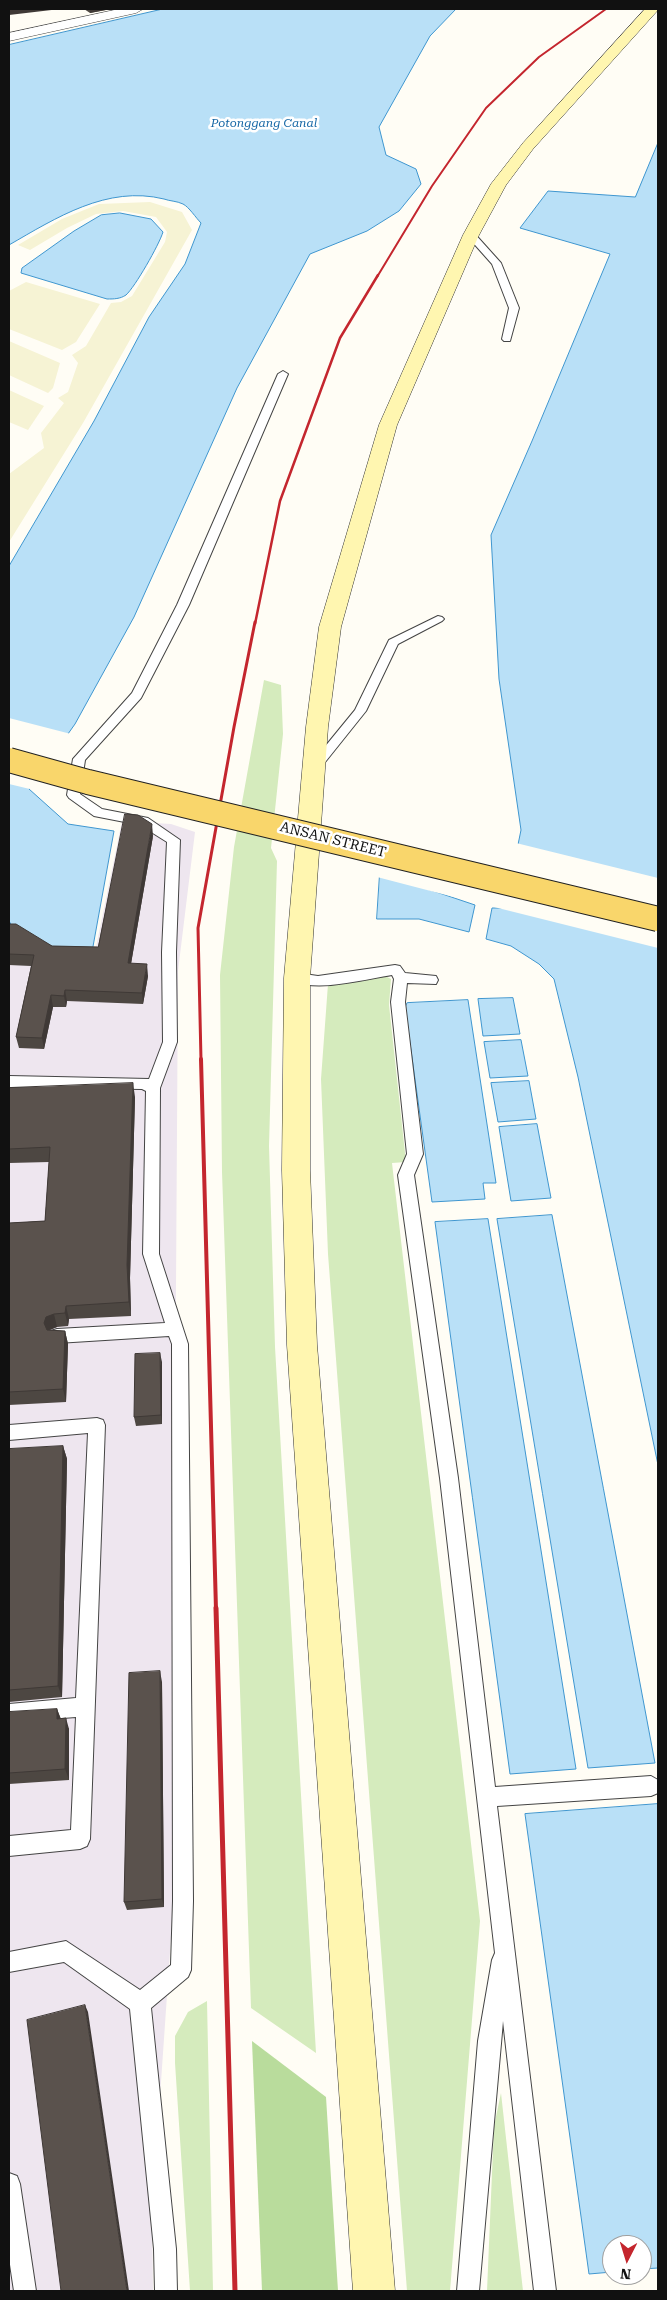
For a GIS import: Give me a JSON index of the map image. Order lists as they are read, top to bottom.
{
  "streets": {
    "main road": ["ANSAN STREET"]
  },
  "water": ["Potonggang Canal"],
  "north": "bottom"
}
